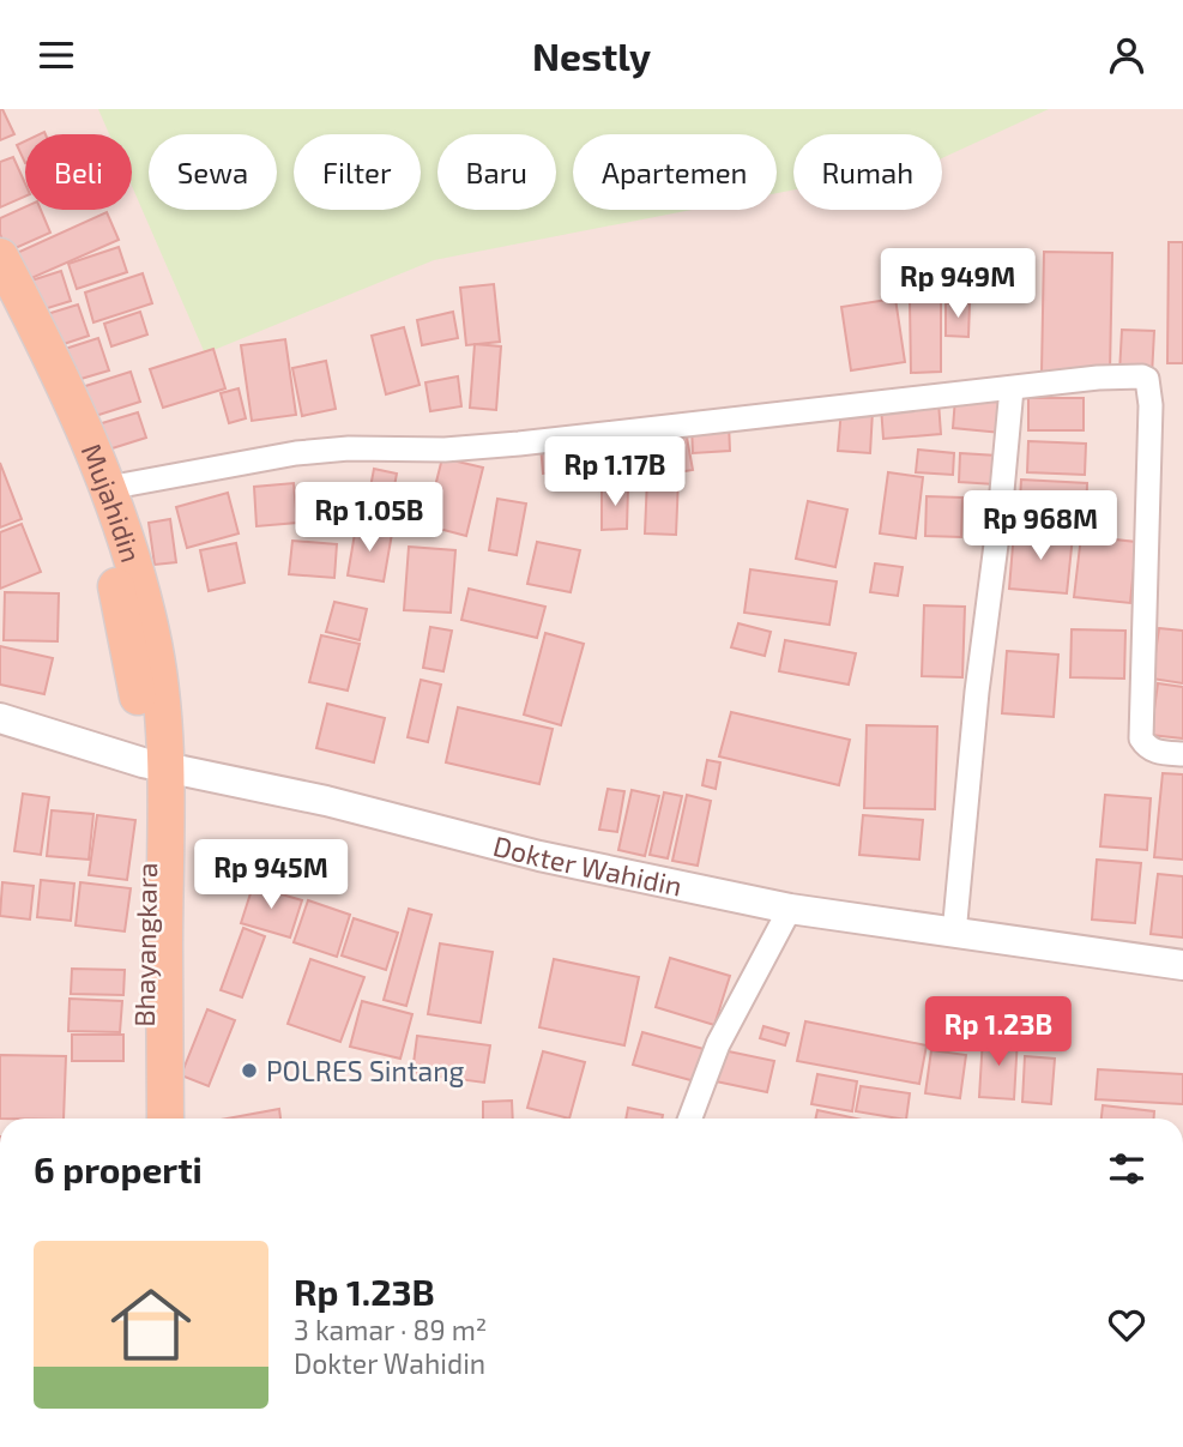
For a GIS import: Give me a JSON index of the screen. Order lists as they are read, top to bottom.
{
  "streets": {
    "main road": ["Mujahidin", "Bhayangkara"],
    "street": ["Dokter Wahidin"]
  },
  "crossings": [
    ["Mujahidin", "Dokter Wahidin"],
    ["Mujahidin", "Bhayangkara"],
    ["Dokter Wahidin", "Bhayangkara"]
  ],
  "places": ["POLRES Sintang"],
  "page": {
    "header": "Nestly",
    "chip": [
      "Beli",
      "Sewa",
      "Filter",
      "Baru",
      "Apartemen",
      "Rumah"
    ],
    "price": [
      "Rp 949M",
      "Rp 1.17B",
      "Rp 1.05B",
      "Rp 968M",
      "Rp 945M",
      "Rp 1.23B"
    ],
    "heading": "6 properti",
    "list": [
      {
        "name": "Rp 1.23B",
        "note": "3 kamar · 89 m² · Dokter Wahidin"
      }
    ]
  }
}
